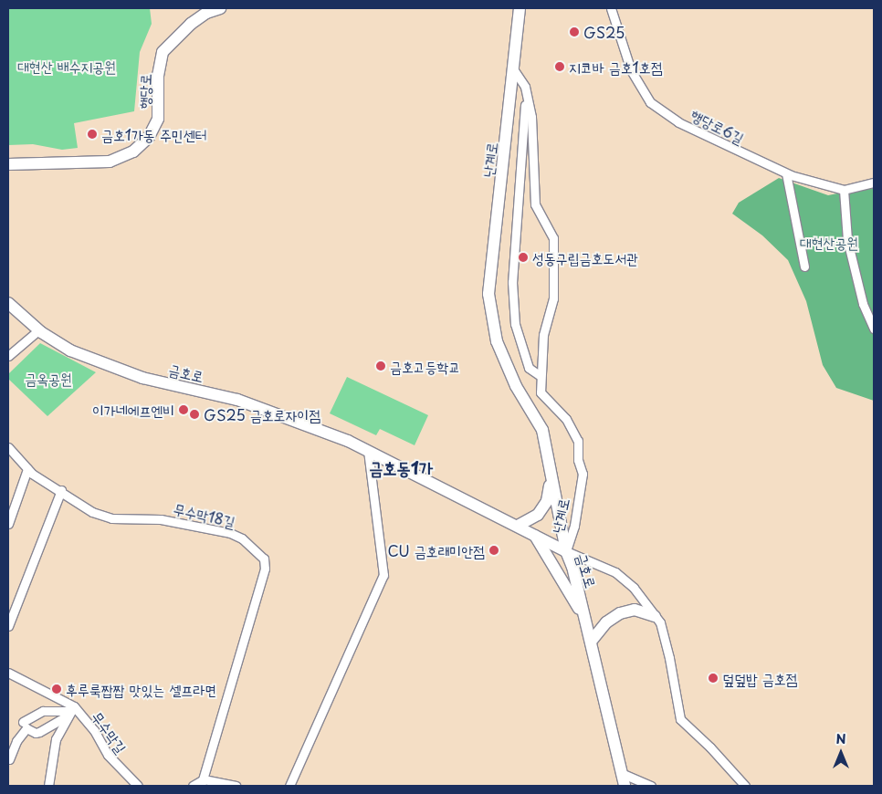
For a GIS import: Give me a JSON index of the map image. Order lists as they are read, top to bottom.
{
  "streets": {
    "main road": ["행당로", "난계로", "금호로"],
    "street": ["행당로6길", "무수막18길", "무수막길"]
  },
  "crossings": [
    ["난계로", "금호로"]
  ],
  "districts": ["금호동1가"],
  "parks": ["대현산 배수지공원", "대현산공원", "금옥공원"],
  "places": [
    "GS25",
    "지코바 금호1호점",
    "금호1가동 주민센터",
    "성동구립금호도서관",
    "금호고등학교",
    "이가네에프엔비",
    "GS25 금호로자이점",
    "CU 금호래미안점",
    "덮덮밥 금호점",
    "후루룩짭짭 맛있는 셀프라면"
  ],
  "north": "top"
}
